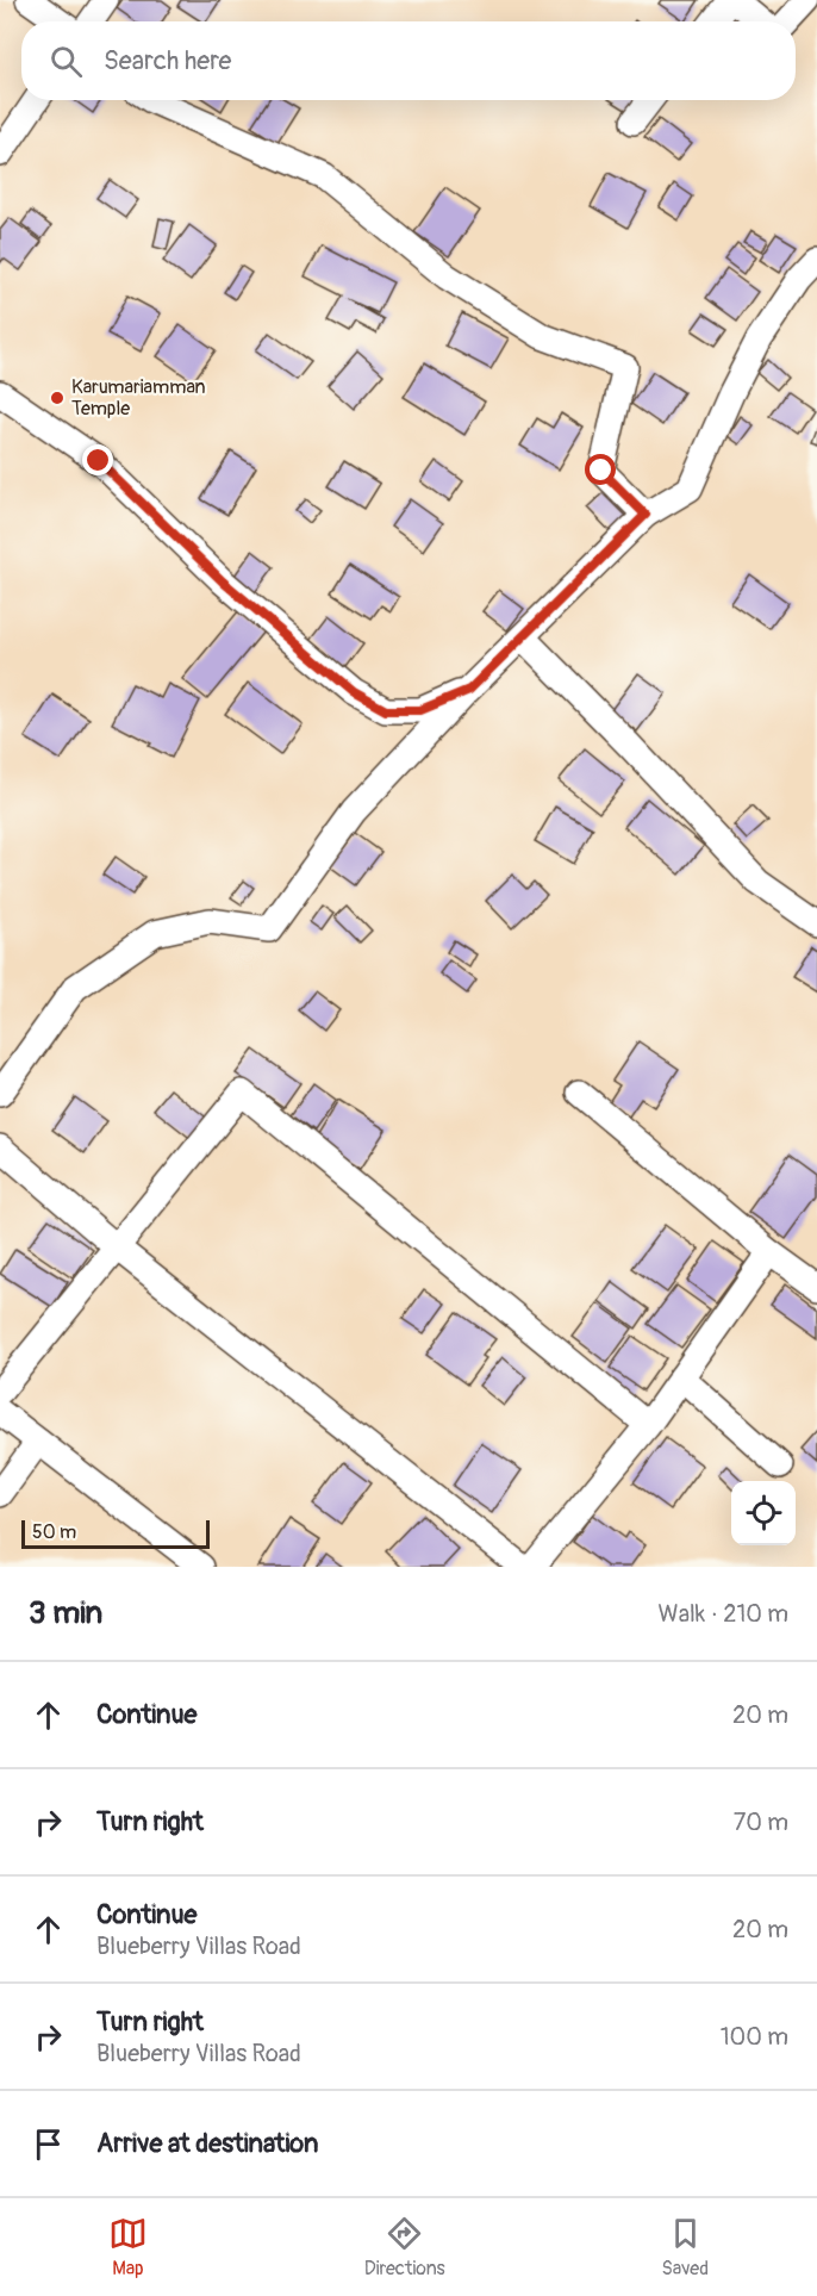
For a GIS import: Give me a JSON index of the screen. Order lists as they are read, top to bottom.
{
  "places": ["Karumariamman Temple"],
  "scale_bar": "50 m",
  "page": {
    "search": "Search here",
    "scale": "50 m",
    "heading": ["3 min", "Walk · 210 m"],
    "list": [
      ["Continue", "20 m"],
      ["Turn right", "70 m"],
      ["Continue", "Blueberry Villas Road", "20 m"],
      ["Turn right", "Blueberry Villas Road", "100 m"],
      "Arrive at destination"
    ],
    "nav": ["Map", "Directions", "Saved"]
  }
}
